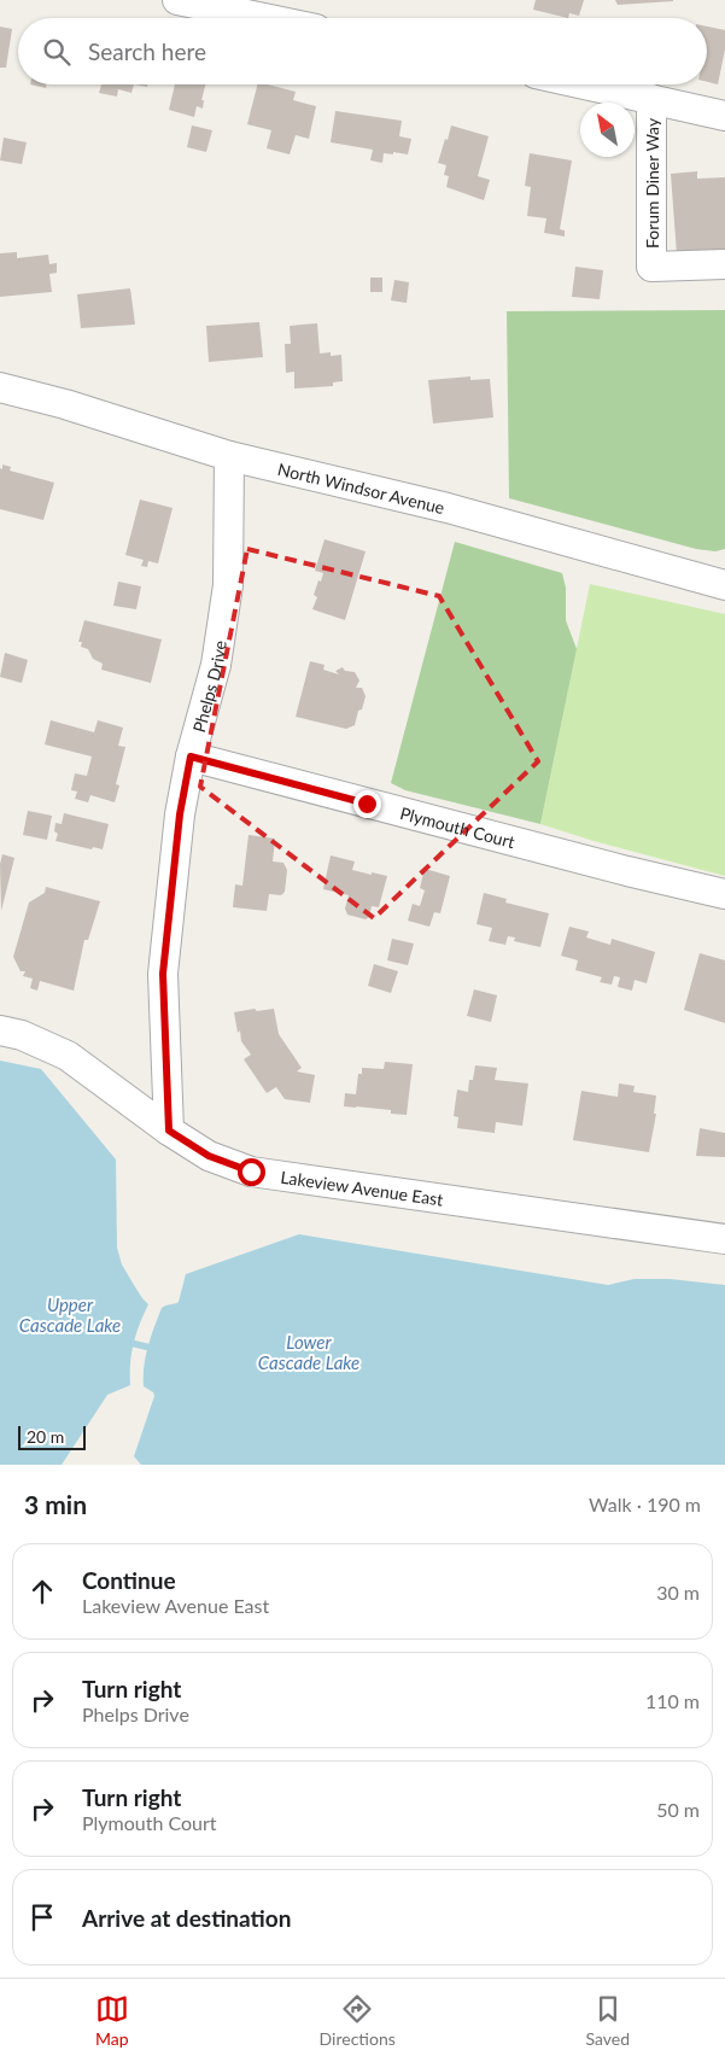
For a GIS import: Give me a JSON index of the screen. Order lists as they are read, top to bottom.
{
  "streets": {
    "street": [
      "Forum Diner Way",
      "North Windsor Avenue",
      "Phelps Drive",
      "Plymouth Court",
      "Lakeview Avenue East"
    ]
  },
  "crossings": [
    ["North Windsor Avenue", "Phelps Drive"],
    ["Phelps Drive", "Plymouth Court"],
    ["Phelps Drive", "Lakeview Avenue East"]
  ],
  "water": ["Upper Cascade Lake", "Lower Cascade Lake"],
  "scale_bar": "20 m",
  "north": "top left",
  "page": {
    "search": "Search here",
    "scale": "20 m",
    "heading": ["3 min", "Walk · 190 m"],
    "list": [
      ["Continue", "Lakeview Avenue East", "30 m"],
      ["Turn right", "Phelps Drive", "110 m"],
      ["Turn right", "Plymouth Court", "50 m"],
      "Arrive at destination"
    ],
    "nav": ["Map", "Directions", "Saved"]
  }
}
